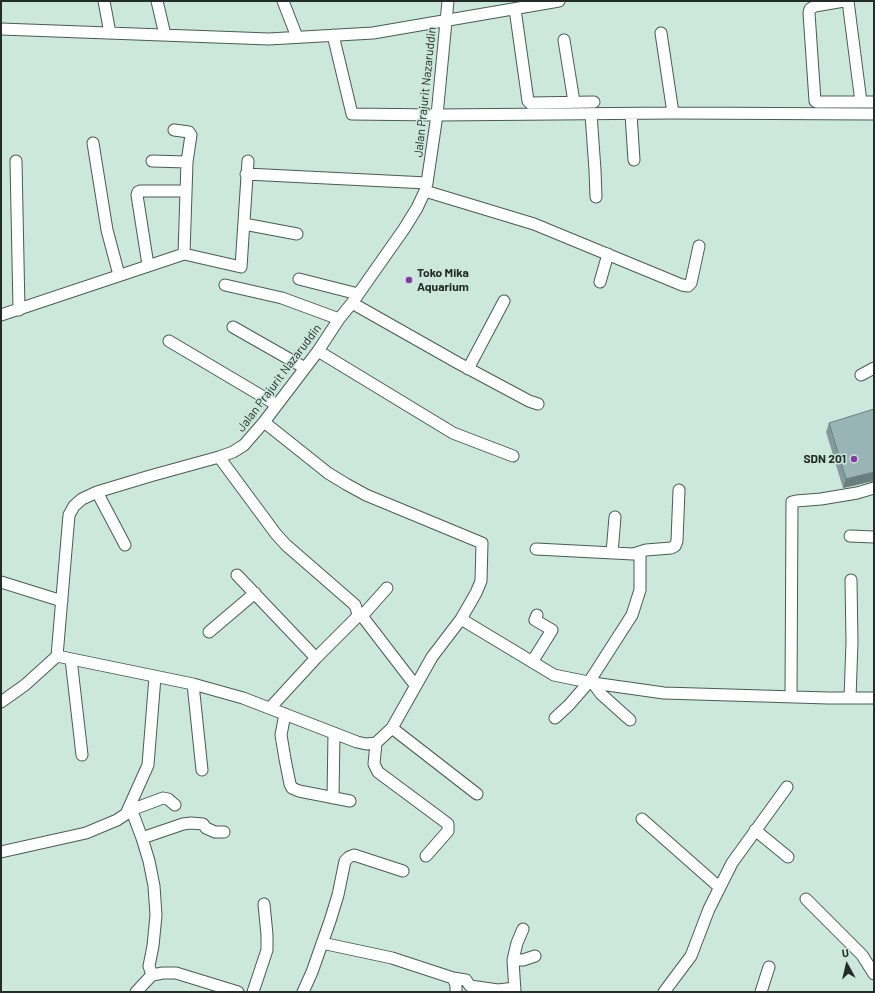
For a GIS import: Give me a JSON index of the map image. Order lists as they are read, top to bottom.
{
  "streets": {
    "street": ["Jalan Prajurit Nazaruddin"]
  },
  "places": ["Toko Mika Aquarium", "SDN 201"],
  "north": "top"
}
